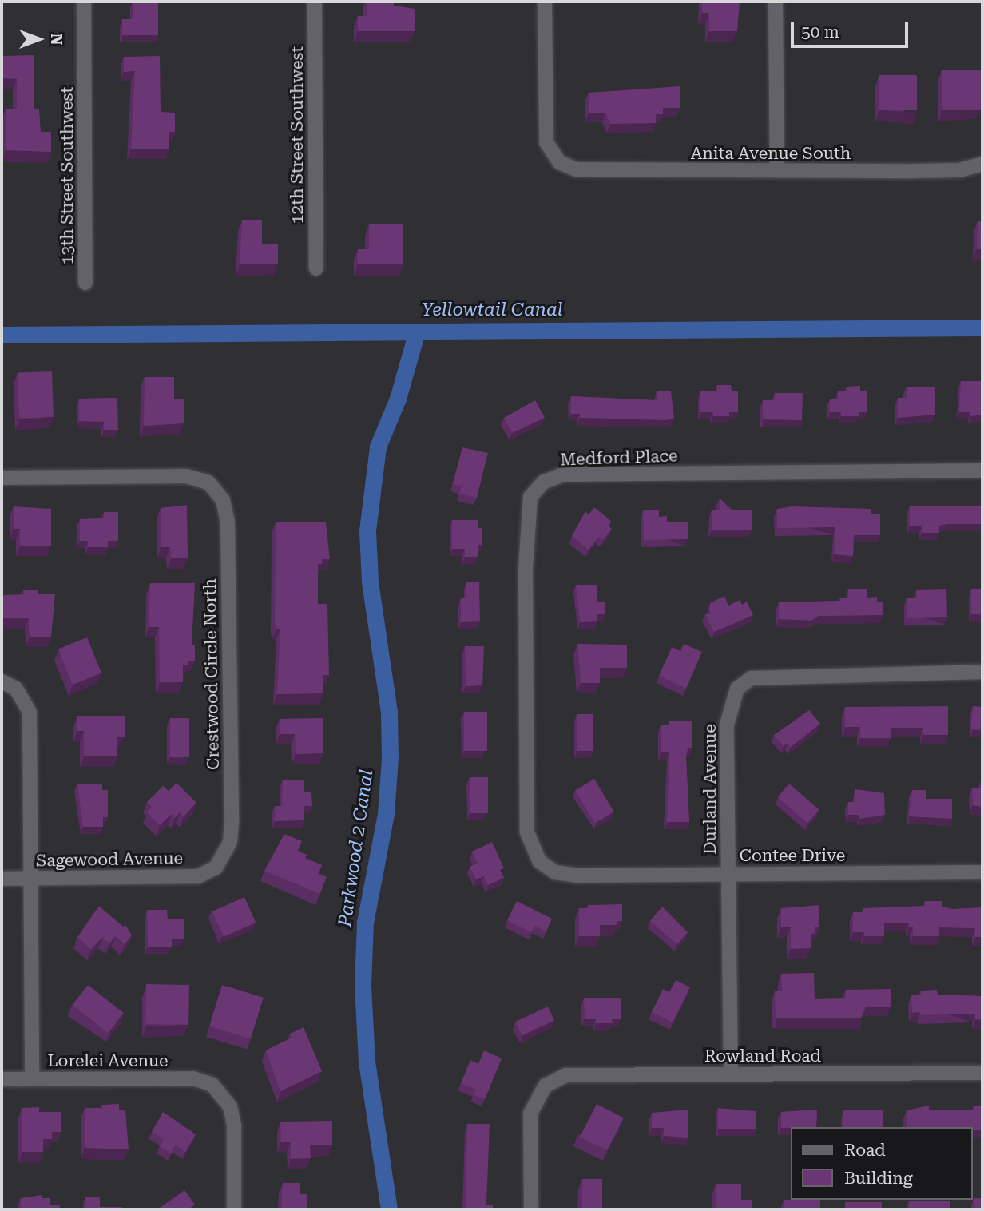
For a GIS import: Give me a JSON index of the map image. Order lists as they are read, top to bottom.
{
  "streets": {
    "street": [
      "12th Street Southwest",
      "Anita Avenue South",
      "13th Street Southwest",
      "Medford Place",
      "Crestwood Circle North",
      "Durland Avenue",
      "Contee Drive",
      "Sagewood Avenue",
      "Rowland Road",
      "Lorelei Avenue"
    ]
  },
  "crossings": [
    ["Medford Place", "Contee Drive"],
    ["Crestwood Circle North", "Sagewood Avenue"],
    ["Durland Avenue", "Contee Drive"],
    ["Durland Avenue", "Rowland Road"]
  ],
  "water": ["Yellowtail Canal", "Parkwood 2 Canal"],
  "legend": ["Road", "Building"],
  "scale_bar": "50 m",
  "north": "right"
}
